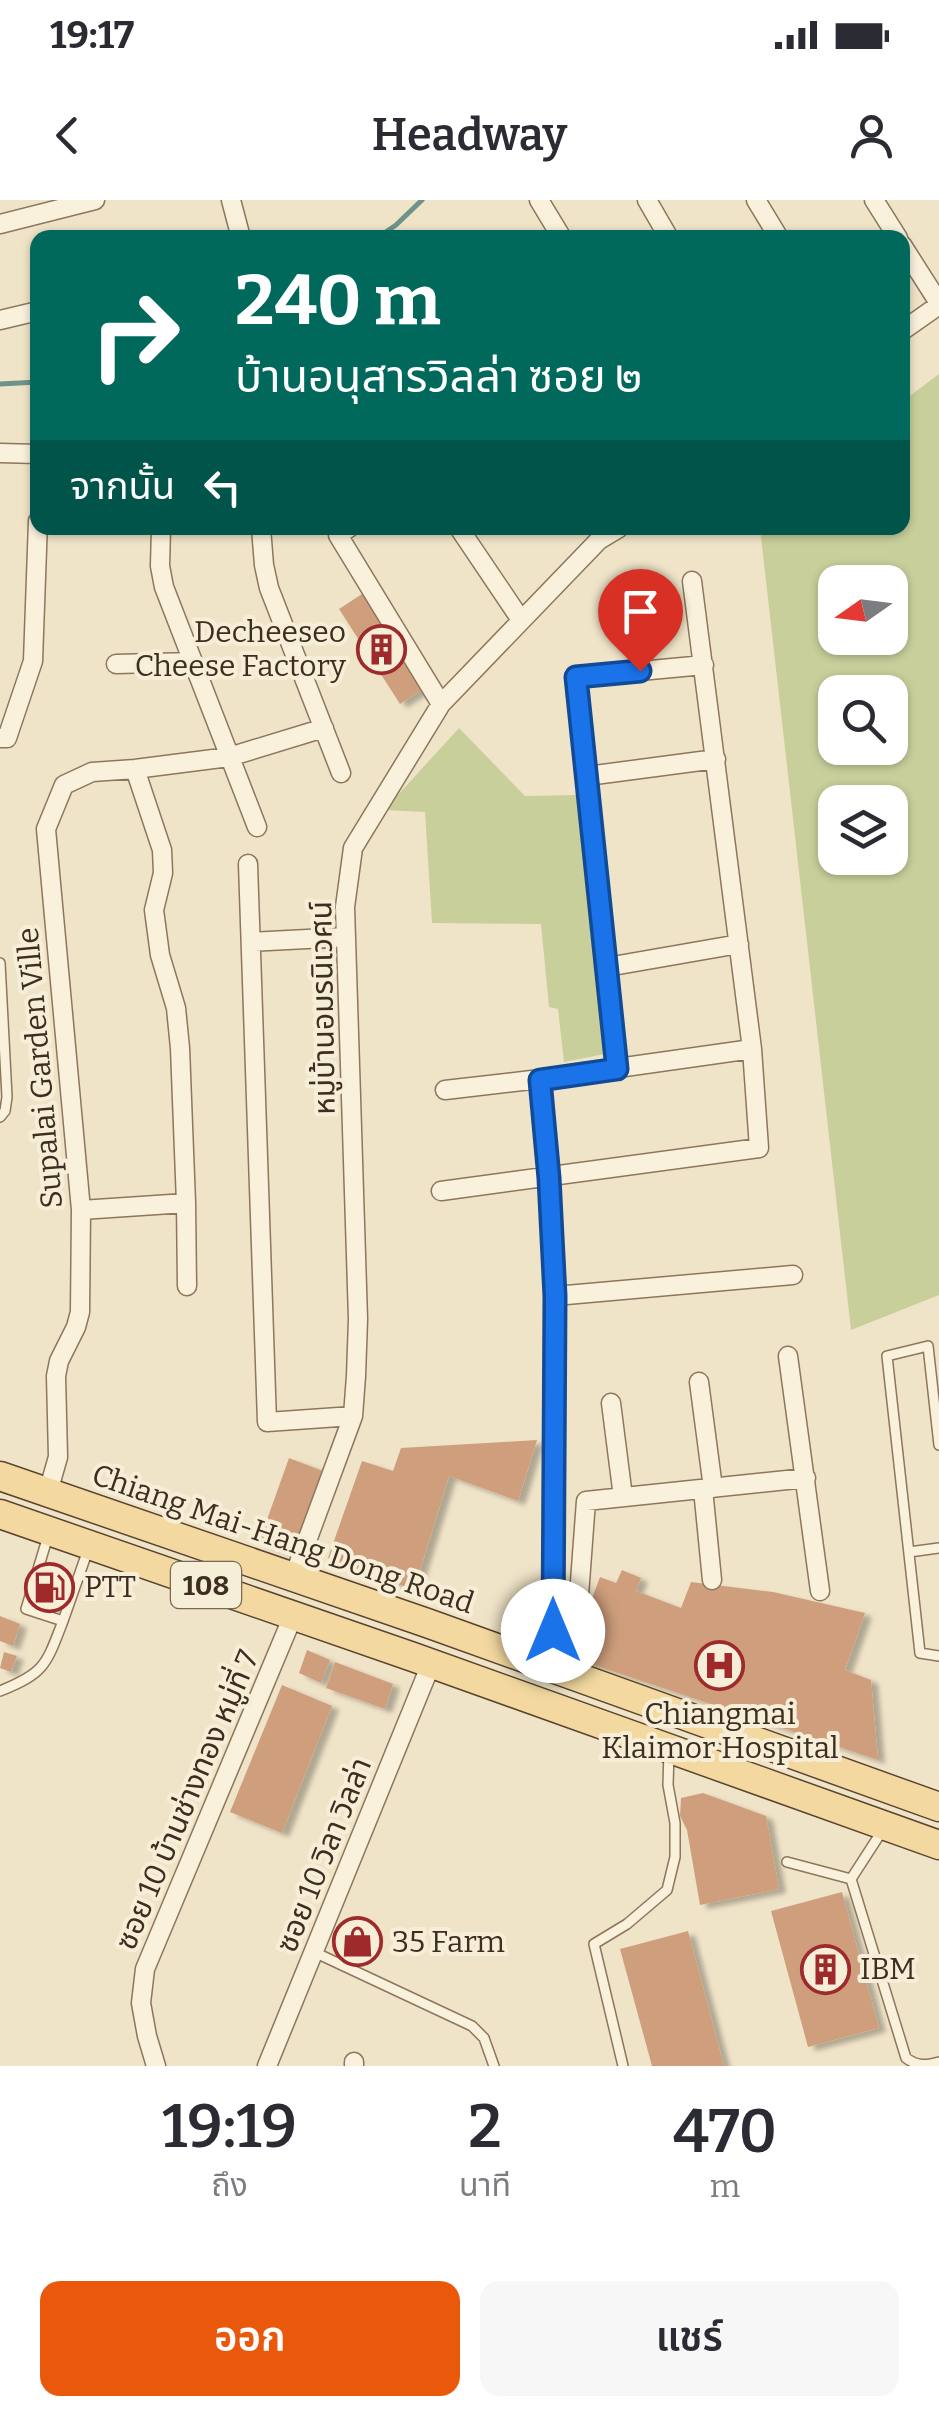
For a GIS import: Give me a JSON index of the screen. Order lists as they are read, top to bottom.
{
  "streets": {
    "main road": ["Chiang Mai-Hang Dong Road", "108"],
    "street": [
      "หมู่บ้านอมรนิเวศน์",
      "Supalai Garden Ville",
      "ซอย 10 บ้านช่างทอง หมู่ที่ 7",
      "ซอย 10 วิลา วิลล่า"
    ]
  },
  "crossings": [
    ["หมู่บ้านอมรนิเวศน์", "Chiang Mai-Hang Dong Road"],
    ["Supalai Garden Ville", "Chiang Mai-Hang Dong Road"],
    ["108", "ซอย 10 บ้านช่างทอง หมู่ที่ 7"],
    ["108", "ซอย 10 วิลา วิลล่า"]
  ],
  "places": {
    "building": ["Decheeseo Cheese Factory", "IBM"],
    "fuel station": ["PTT"],
    "hospital": ["Chiangmai Klaimor Hospital"],
    "shop": ["35 Farm"]
  },
  "north": "left",
  "page": {
    "status": "19:17",
    "header": "Headway",
    "turn": ["240 m", "บ้านอนุสารวิลล่า ซอย ๒"],
    "then": "จากนั้น",
    "eta": [
      "19:19",
      "ถึง",
      "2",
      "นาที",
      "470",
      "m"
    ],
    "buttons": ["ออก", "แชร์"]
  }
}
